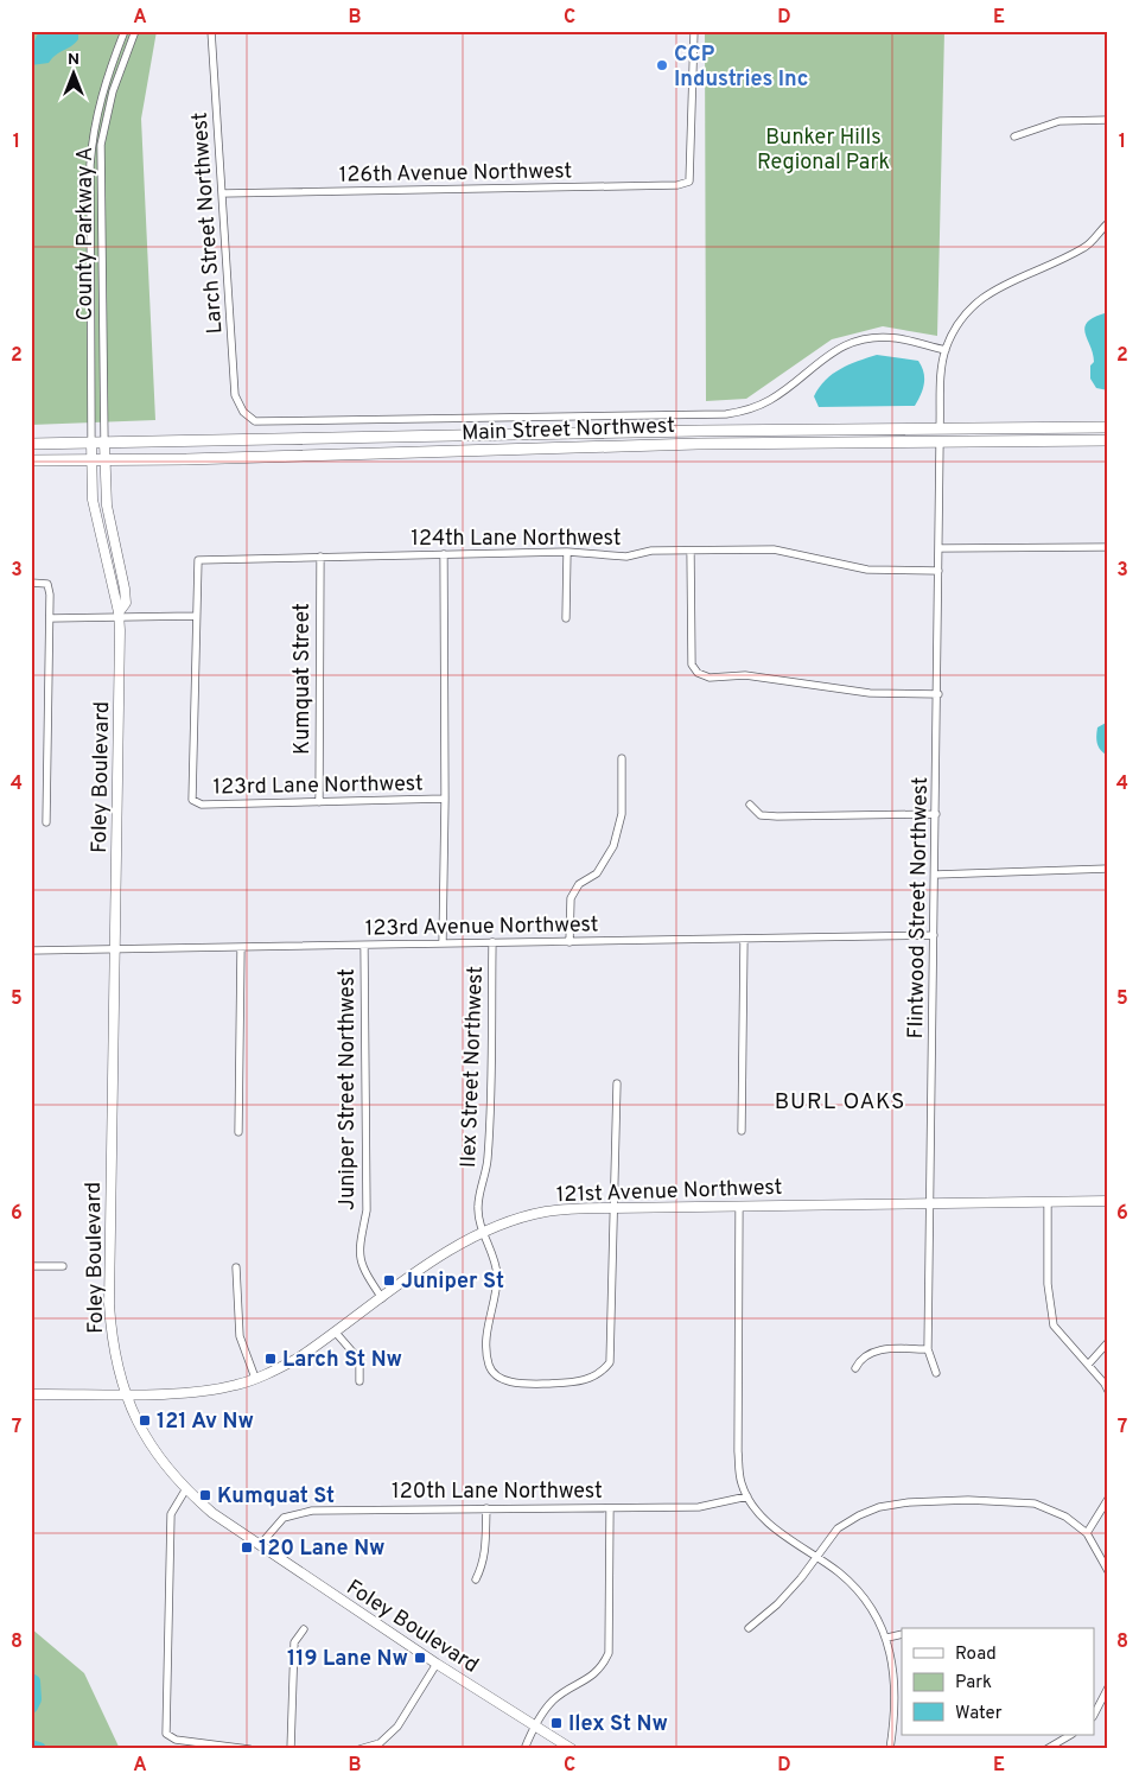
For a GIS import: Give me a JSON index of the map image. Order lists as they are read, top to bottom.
{
  "streets": {
    "main road": ["Main Street Northwest"],
    "street": [
      "126th Avenue Northwest",
      "Larch Street Northwest",
      "County Parkway A",
      "124th Lane Northwest",
      "Kumquat Street",
      "Foley Boulevard",
      "123rd Lane Northwest",
      "Flintwood Street Northwest",
      "123rd Avenue Northwest",
      "Ilex Street Northwest",
      "Juniper Street Northwest",
      "121st Avenue Northwest",
      "120th Lane Northwest"
    ]
  },
  "crossings": [
    ["126th Avenue Northwest", "Larch Street Northwest"],
    ["County Parkway A", "Main Street Northwest"],
    ["County Parkway A", "Foley Boulevard"],
    ["Main Street Northwest", "Foley Boulevard"],
    ["Main Street Northwest", "Flintwood Street Northwest"],
    ["124th Lane Northwest", "Kumquat Street"],
    ["124th Lane Northwest", "123rd Lane Northwest"],
    ["124th Lane Northwest", "Flintwood Street Northwest"],
    ["124th Lane Northwest", "Ilex Street Northwest"],
    ["Kumquat Street", "123rd Lane Northwest"],
    ["Foley Boulevard", "123rd Avenue Northwest"],
    ["Foley Boulevard", "121st Avenue Northwest"],
    ["Foley Boulevard", "120th Lane Northwest"],
    ["123rd Lane Northwest", "Ilex Street Northwest"],
    ["Flintwood Street Northwest", "123rd Avenue Northwest"],
    ["Flintwood Street Northwest", "121st Avenue Northwest"],
    ["123rd Avenue Northwest", "Ilex Street Northwest"],
    ["123rd Avenue Northwest", "Juniper Street Northwest"],
    ["Ilex Street Northwest", "121st Avenue Northwest"],
    ["Juniper Street Northwest", "121st Avenue Northwest"]
  ],
  "districts": ["BURL OAKS"],
  "parks": ["Bunker Hills Regional Park"],
  "places": {
    "other": ["CCP Industries Inc"],
    "transit": [
      "Juniper St",
      "Larch St Nw",
      "121 Av Nw",
      "Kumquat St",
      "120 Lane Nw",
      "119 Lane Nw",
      "Ilex St Nw"
    ]
  },
  "legend": ["Road", "Park", "Water"],
  "north": "top",
  "grid": {
    "columns": [
      "A",
      "B",
      "C",
      "D",
      "E"
    ],
    "rows": [
      "1",
      "2",
      "3",
      "4",
      "5",
      "6",
      "7",
      "8"
    ]
  }
}
